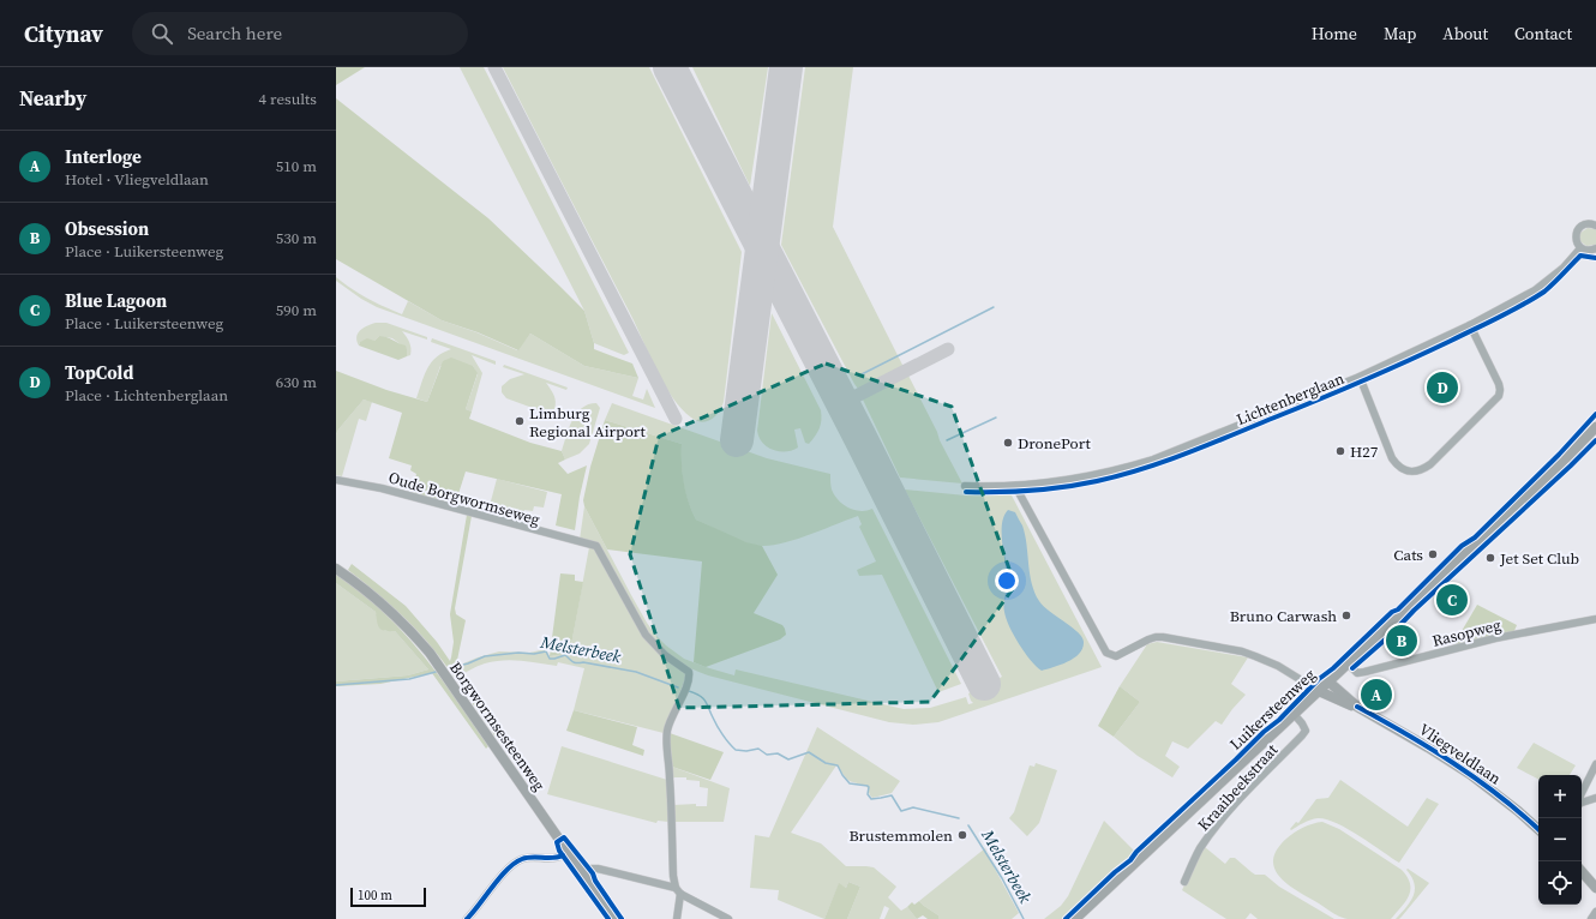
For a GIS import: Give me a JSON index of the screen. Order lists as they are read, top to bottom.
{
  "streets": {
    "main road": ["Luikersteenweg", "Borgwormsesteenweg", "Vliegveldlaan"],
    "street": [
      "Lichtenberglaan",
      "Oude Borgwormseweg",
      "Rasopweg",
      "Kraaibeekstraat"
    ]
  },
  "crossings": [
    ["Rasopweg", "Luikersteenweg"],
    ["Luikersteenweg", "Vliegveldlaan"],
    ["Luikersteenweg", "Kraaibeekstraat"]
  ],
  "water": ["Melsterbeek"],
  "places": [
    "Limburg Regional Airport",
    "DronePort",
    "H27",
    "Cats",
    "Jet Set Club",
    "Bruno Carwash",
    "Brustemmolen"
  ],
  "scale_bar": "100 m",
  "page": {
    "header": "Citynav",
    "search": "Search here",
    "nav": [
      "Home",
      "Map",
      "About",
      "Contact"
    ],
    "heading": ["Nearby", "4 results"],
    "list": [
      {
        "mark": "A",
        "name": "Interloge",
        "note": "Hotel · Vliegveldlaan",
        "value": "510 m"
      },
      {
        "mark": "B",
        "name": "Obsession",
        "note": "Place · Luikersteenweg",
        "value": "530 m"
      },
      {
        "mark": "C",
        "name": "Blue Lagoon",
        "note": "Place · Luikersteenweg",
        "value": "590 m"
      },
      {
        "mark": "D",
        "name": "TopCold",
        "note": "Place · Lichtenberglaan",
        "value": "630 m"
      }
    ],
    "pins": [
      "D",
      "C",
      "B",
      "A"
    ],
    "map_buttons": ["+", "−"],
    "scale": "100 m"
  }
}
